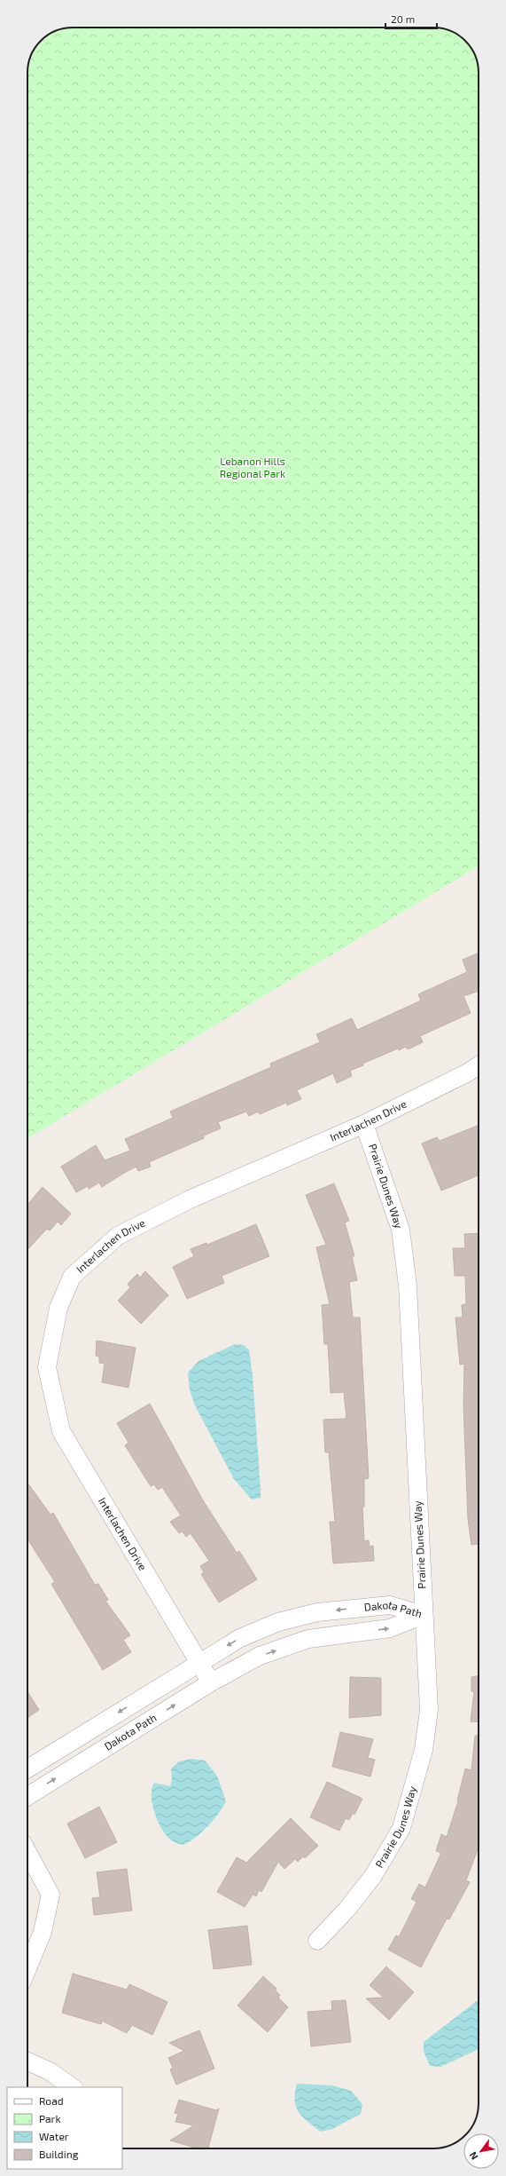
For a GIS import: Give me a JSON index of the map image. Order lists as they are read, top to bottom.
{
  "streets": {
    "street": ["Interlachen Drive", "Prairie Dunes Way", "Dakota Path"]
  },
  "crossings": [
    ["Interlachen Drive", "Prairie Dunes Way"],
    ["Interlachen Drive", "Dakota Path"],
    ["Prairie Dunes Way", "Dakota Path"]
  ],
  "parks": ["Lebanon Hills Regional Park"],
  "legend": [
    "Road",
    "Park",
    "Water",
    "Building"
  ],
  "scale_bar": "20 m",
  "north": "bottom left"
}
